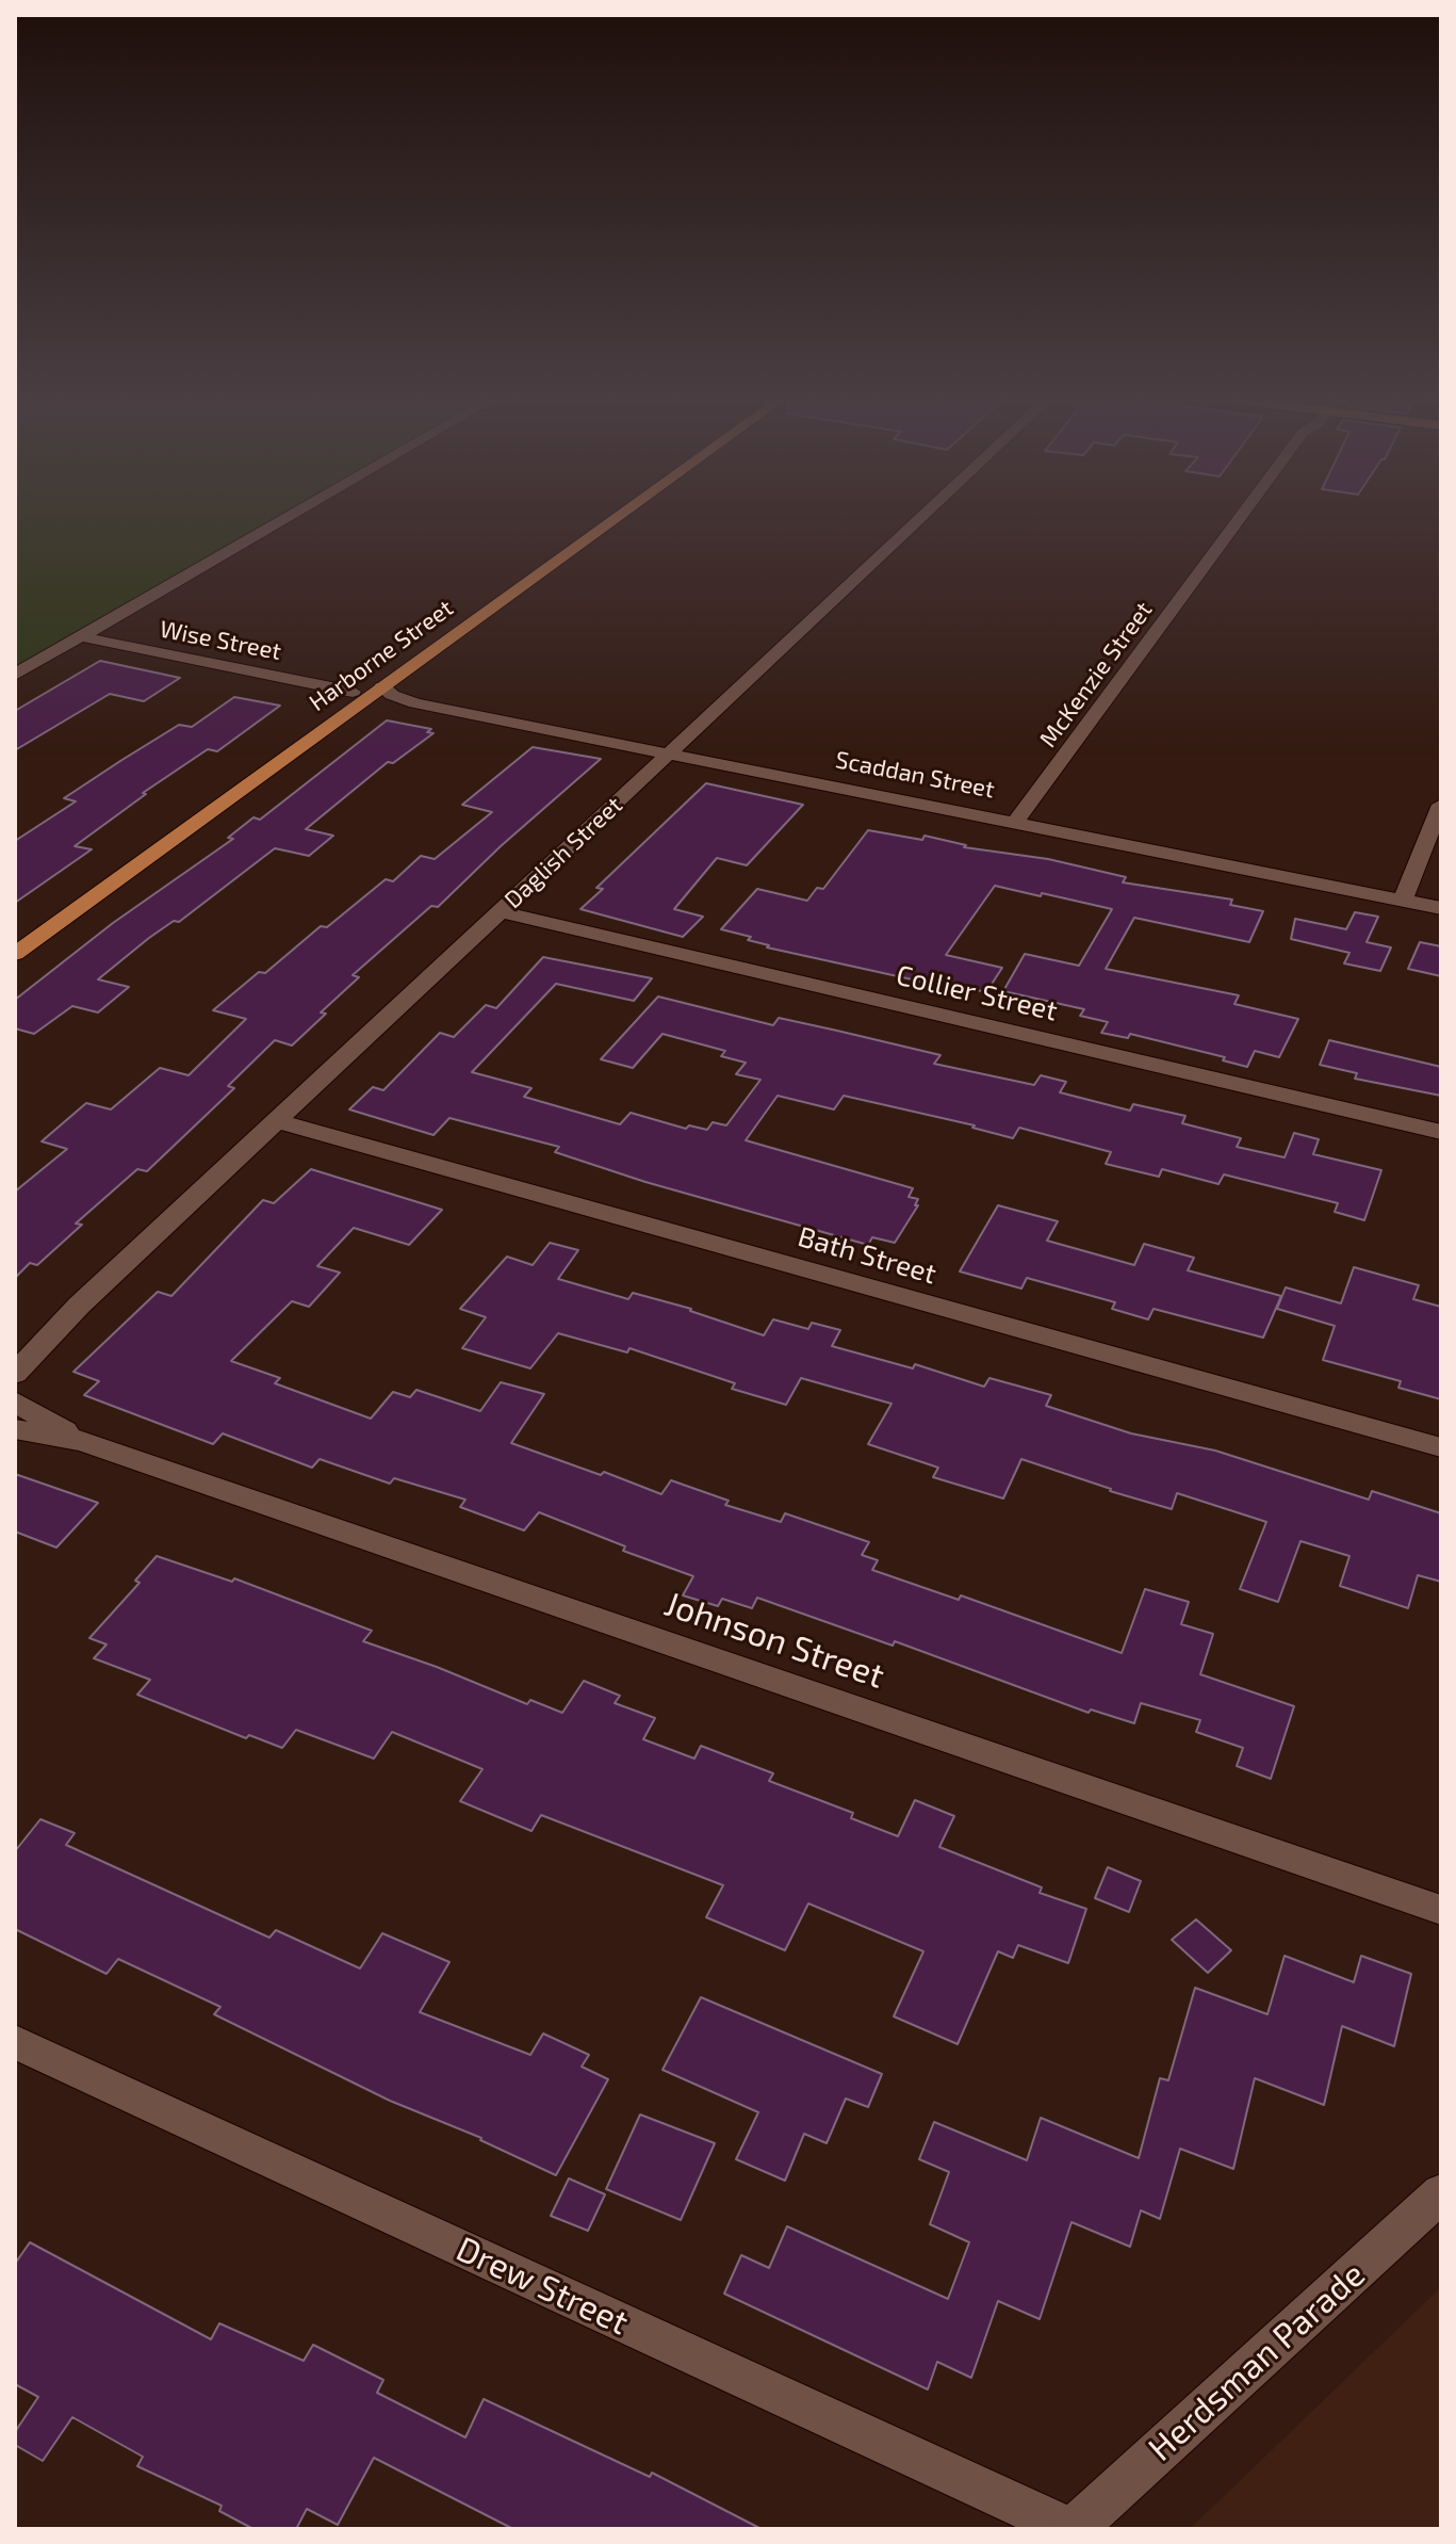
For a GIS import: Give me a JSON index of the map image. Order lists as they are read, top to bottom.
{
  "streets": {
    "main road": ["Harborne Street"],
    "street": [
      "Wise Street",
      "McKenzie Street",
      "Scaddan Street",
      "Daglish Street",
      "Collier Street",
      "Bath Street",
      "Johnson Street",
      "Drew Street",
      "Herdsman Parade"
    ]
  },
  "crossings": [
    ["Wise Street", "Harborne Street"],
    ["Harborne Street", "Scaddan Street"],
    ["McKenzie Street", "Scaddan Street"],
    ["Scaddan Street", "Daglish Street"],
    ["Daglish Street", "Collier Street"],
    ["Daglish Street", "Bath Street"],
    ["Drew Street", "Herdsman Parade"]
  ]
}
